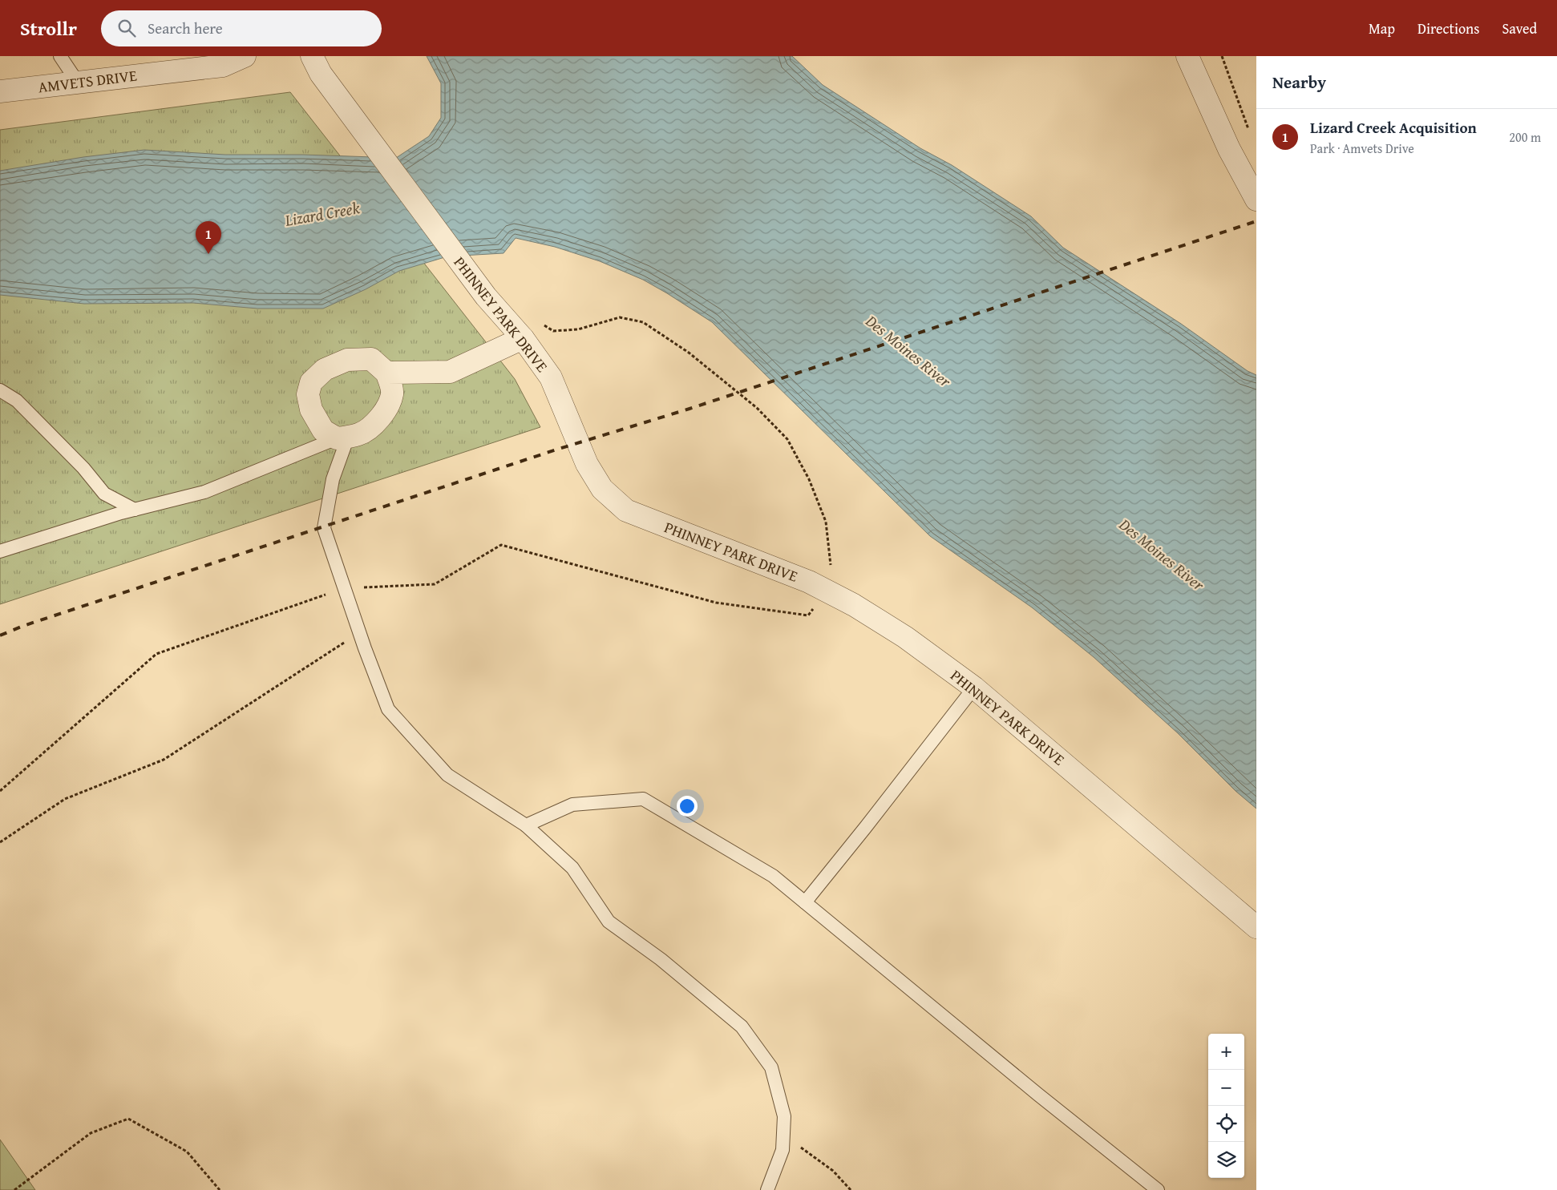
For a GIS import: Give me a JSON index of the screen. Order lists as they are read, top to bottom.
{
  "streets": {
    "street": ["AMVETS DRIVE", "PHINNEY PARK DRIVE"]
  },
  "water": ["Lizard Creek", "Des Moines River"],
  "page": {
    "header": "Strollr",
    "search": "Search here",
    "nav": ["Map", "Directions", "Saved"],
    "heading": "Nearby",
    "list": [
      {
        "mark": "1",
        "name": "Lizard Creek Acquisition",
        "note": "Park · Amvets Drive",
        "value": "200 m"
      }
    ],
    "pins": "1",
    "map_buttons": ["+", "−"]
  }
}
